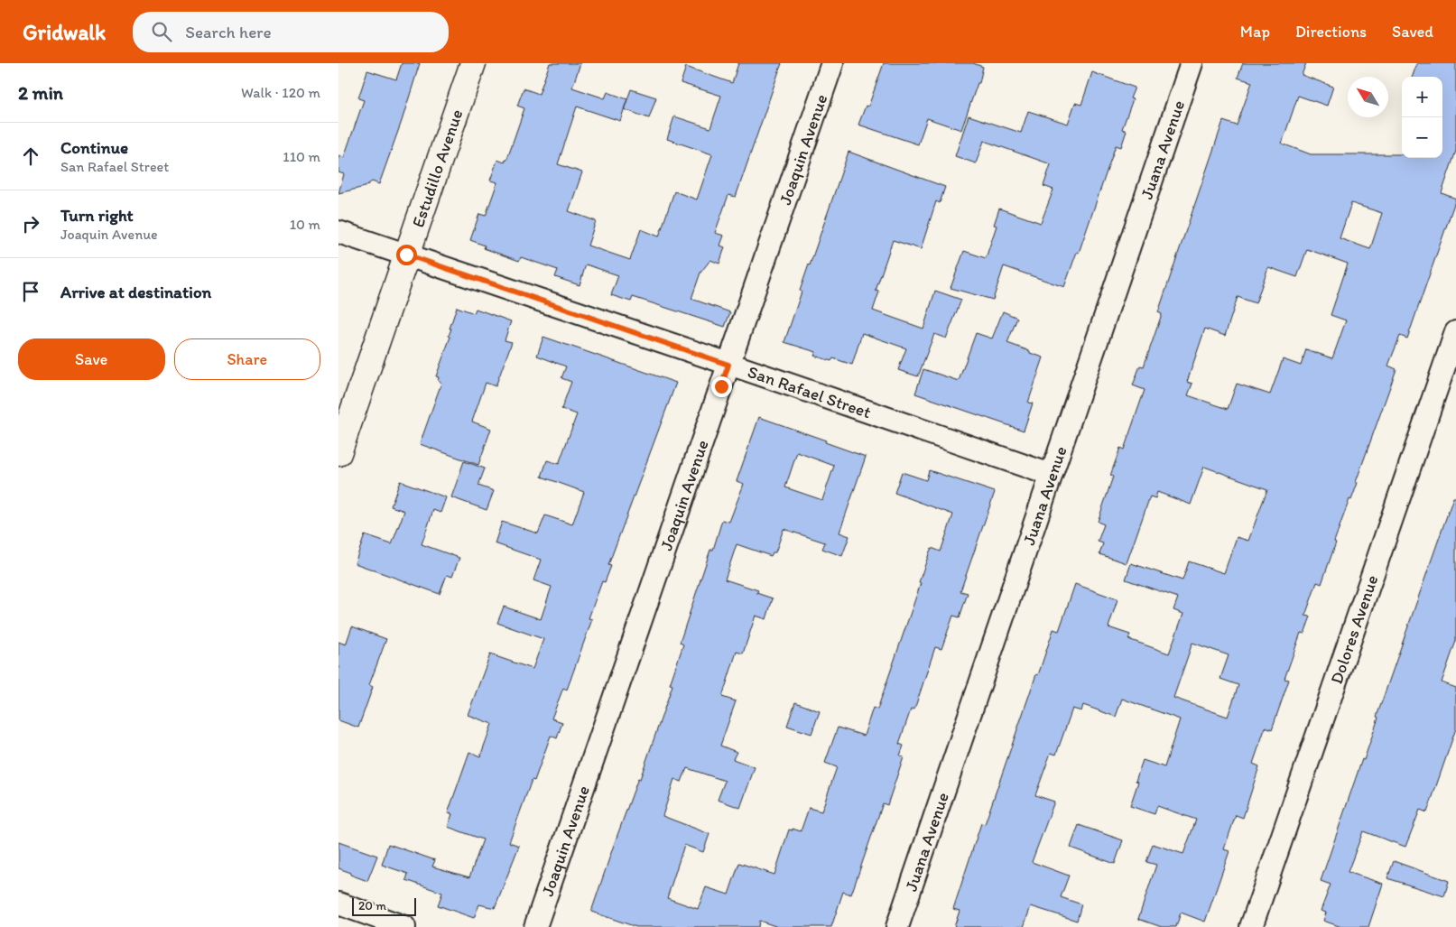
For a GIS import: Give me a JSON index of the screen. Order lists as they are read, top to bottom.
{
  "streets": {
    "street": [
      "Juana Avenue",
      "Joaquin Avenue",
      "Estudillo Avenue",
      "San Rafael Street",
      "Dolores Avenue"
    ]
  },
  "crossings": [
    ["Juana Avenue", "San Rafael Street"],
    ["Joaquin Avenue", "San Rafael Street"],
    ["Estudillo Avenue", "San Rafael Street"]
  ],
  "scale_bar": "20 m",
  "north": "top left",
  "page": {
    "header": "Gridwalk",
    "search": "Search here",
    "nav": ["Map", "Directions", "Saved"],
    "heading": ["2 min", "Walk · 120 m"],
    "map_buttons": ["+", "−"],
    "list": [
      ["Continue", "San Rafael Street", "110 m"],
      ["Turn right", "Joaquin Avenue", "10 m"],
      "Arrive at destination"
    ],
    "buttons": ["Save", "Share"],
    "scale": "20 m"
  }
}
